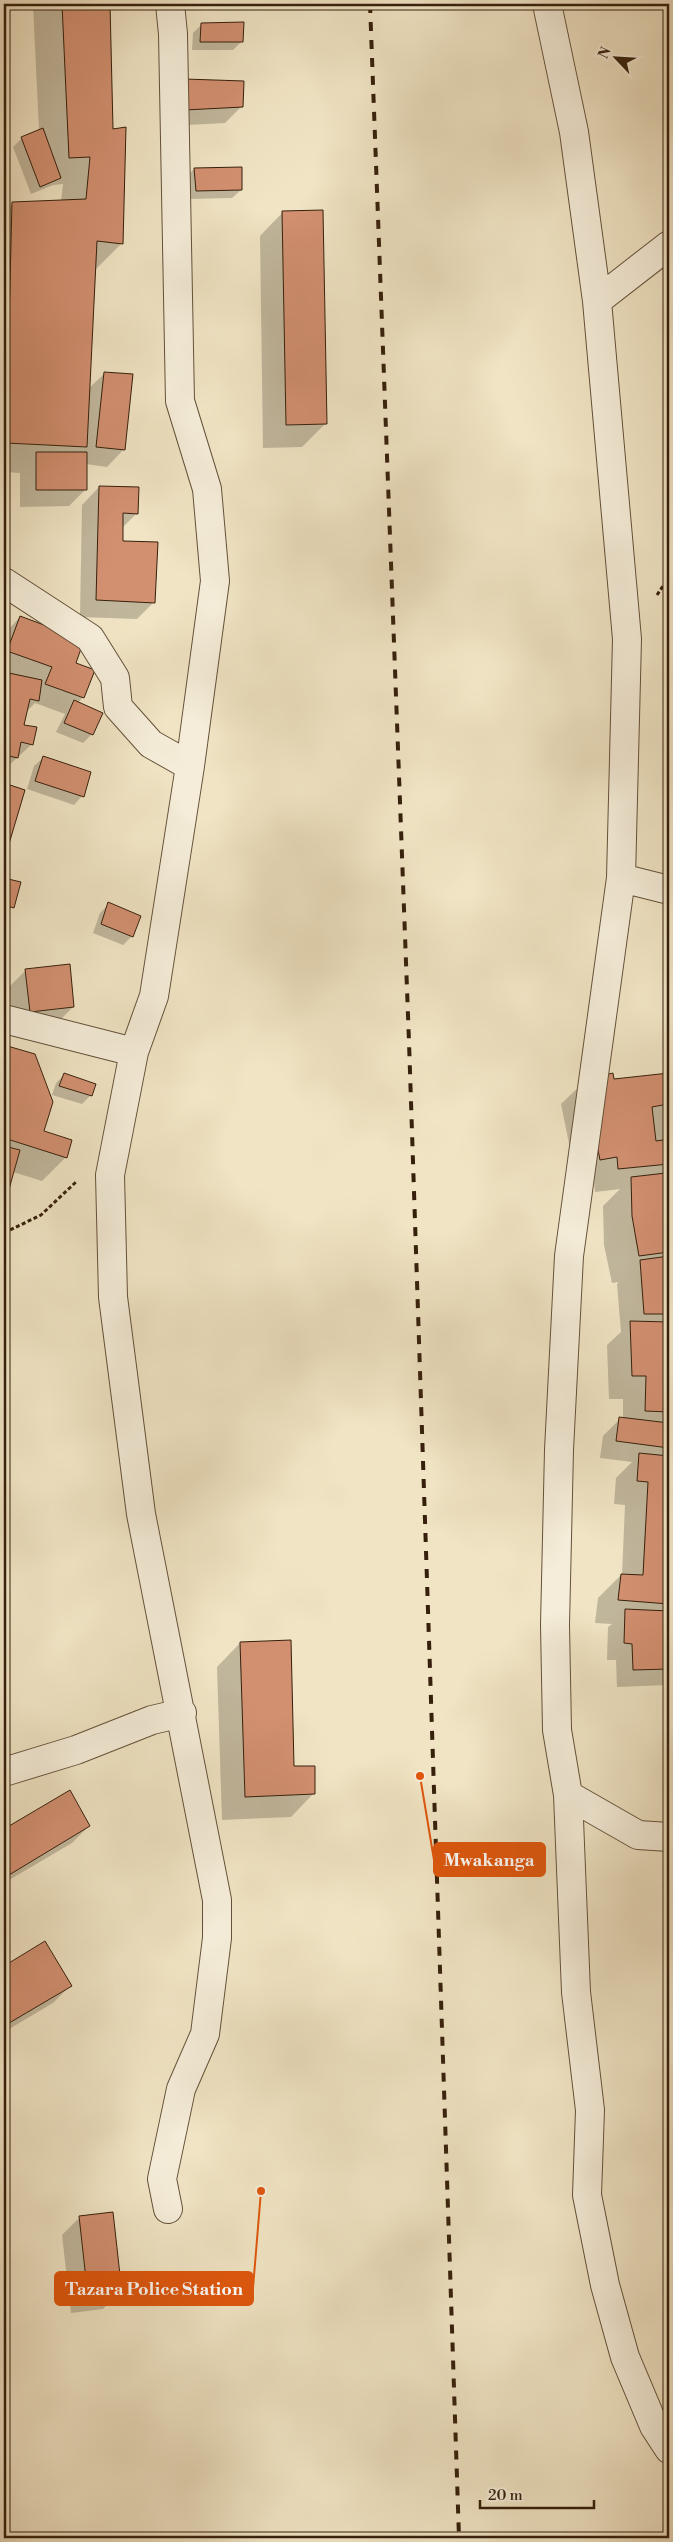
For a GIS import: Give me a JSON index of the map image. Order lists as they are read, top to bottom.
{
  "places": ["Mwakanga", "Tazara Police Station"],
  "scale_bar": "20 m",
  "north": "top left"
}
